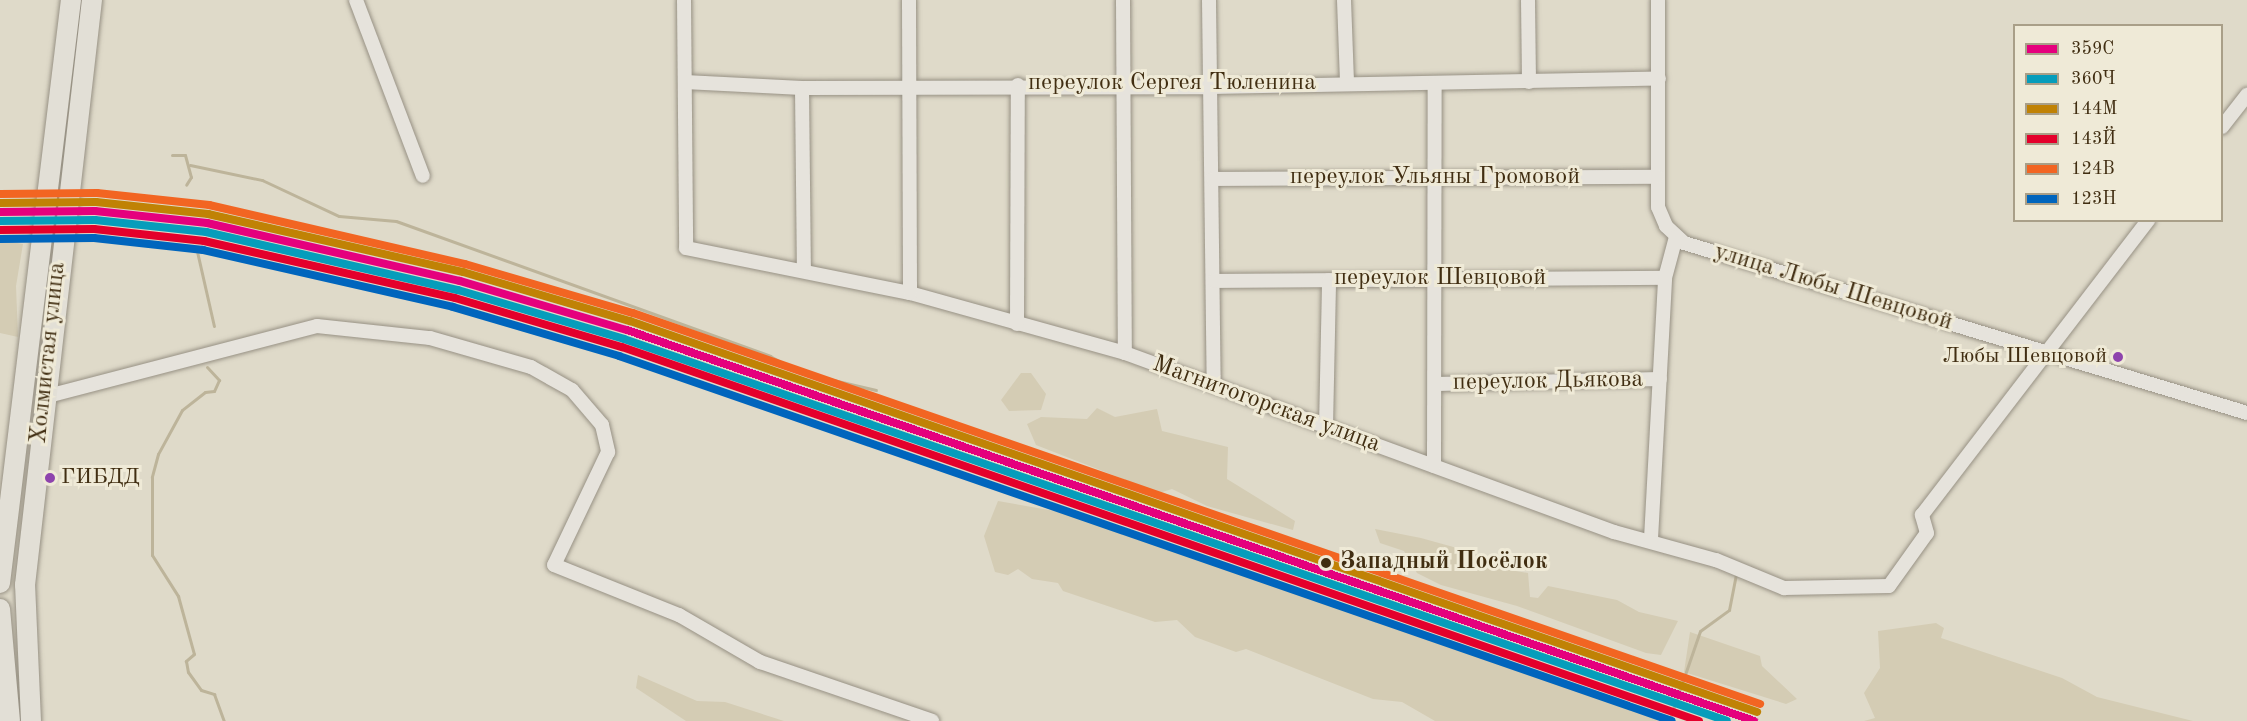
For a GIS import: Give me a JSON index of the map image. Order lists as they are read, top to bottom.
{
  "streets": {
    "highway": ["Холмистая улица"],
    "street": [
      "переулок Сергея Тюленина",
      "переулок Ульяны Громовой",
      "переулок Шевцовой",
      "улица Любы Шевцовой",
      "переулок Дьякова",
      "Магнитогорская улица"
    ]
  },
  "crossings": [
    ["переулок Сергея Тюленина", "Магнитогорская улица"],
    ["улица Любы Шевцовой", "Магнитогорская улица"]
  ],
  "places": ["Любы Шевцовой", "ГИБДД", "Западный Посёлок"],
  "lines": [
    "transit line 124В",
    "transit line 144М",
    "transit line 359С",
    "transit line 360Ч",
    "transit line 143Й",
    "transit line 123Н"
  ],
  "legend": [
    "359С",
    "360Ч",
    "144М",
    "143Й",
    "124В",
    "123Н"
  ]
}
